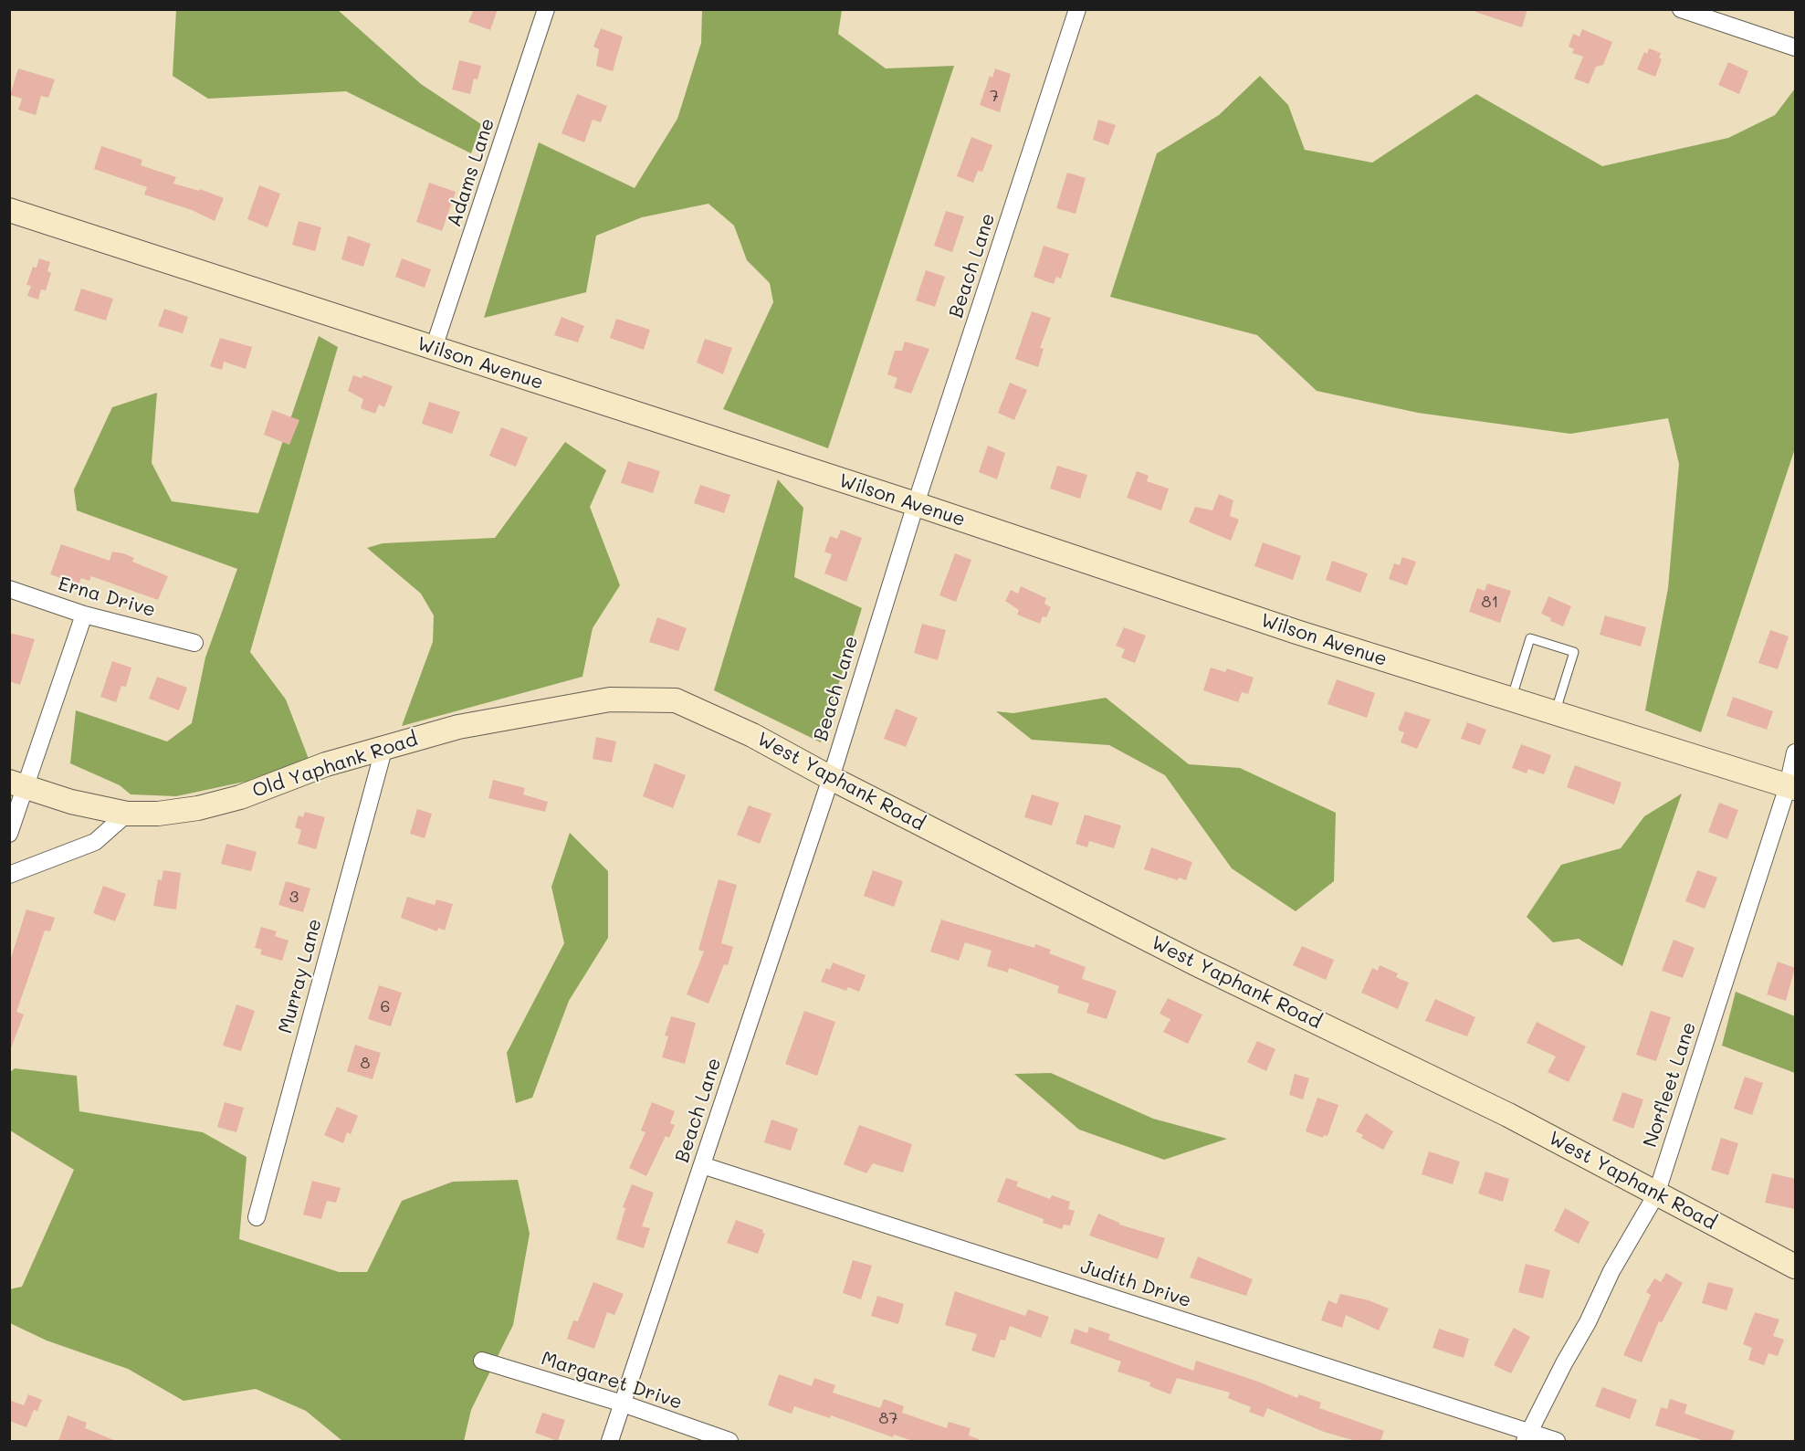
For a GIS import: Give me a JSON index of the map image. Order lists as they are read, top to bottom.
{
  "streets": {
    "street": [
      "Adams Lane",
      "Beach Lane",
      "Wilson Avenue",
      "Erna Drive",
      "Old Yaphank Road",
      "West Yaphank Road",
      "Murray Lane",
      "Norfleet Lane",
      "Judith Drive",
      "Margaret Drive"
    ]
  },
  "crossings": [
    ["Adams Lane", "Wilson Avenue"],
    ["Beach Lane", "Wilson Avenue"],
    ["Beach Lane", "West Yaphank Road"],
    ["Beach Lane", "Judith Drive"],
    ["Beach Lane", "Margaret Drive"],
    ["Wilson Avenue", "Norfleet Lane"],
    ["Old Yaphank Road", "West Yaphank Road"],
    ["Old Yaphank Road", "Murray Lane"],
    ["West Yaphank Road", "Norfleet Lane"],
    ["Norfleet Lane", "Judith Drive"]
  ],
  "house_numbers": [
    "7",
    "81",
    "3",
    "6",
    "8",
    "87"
  ]
}
